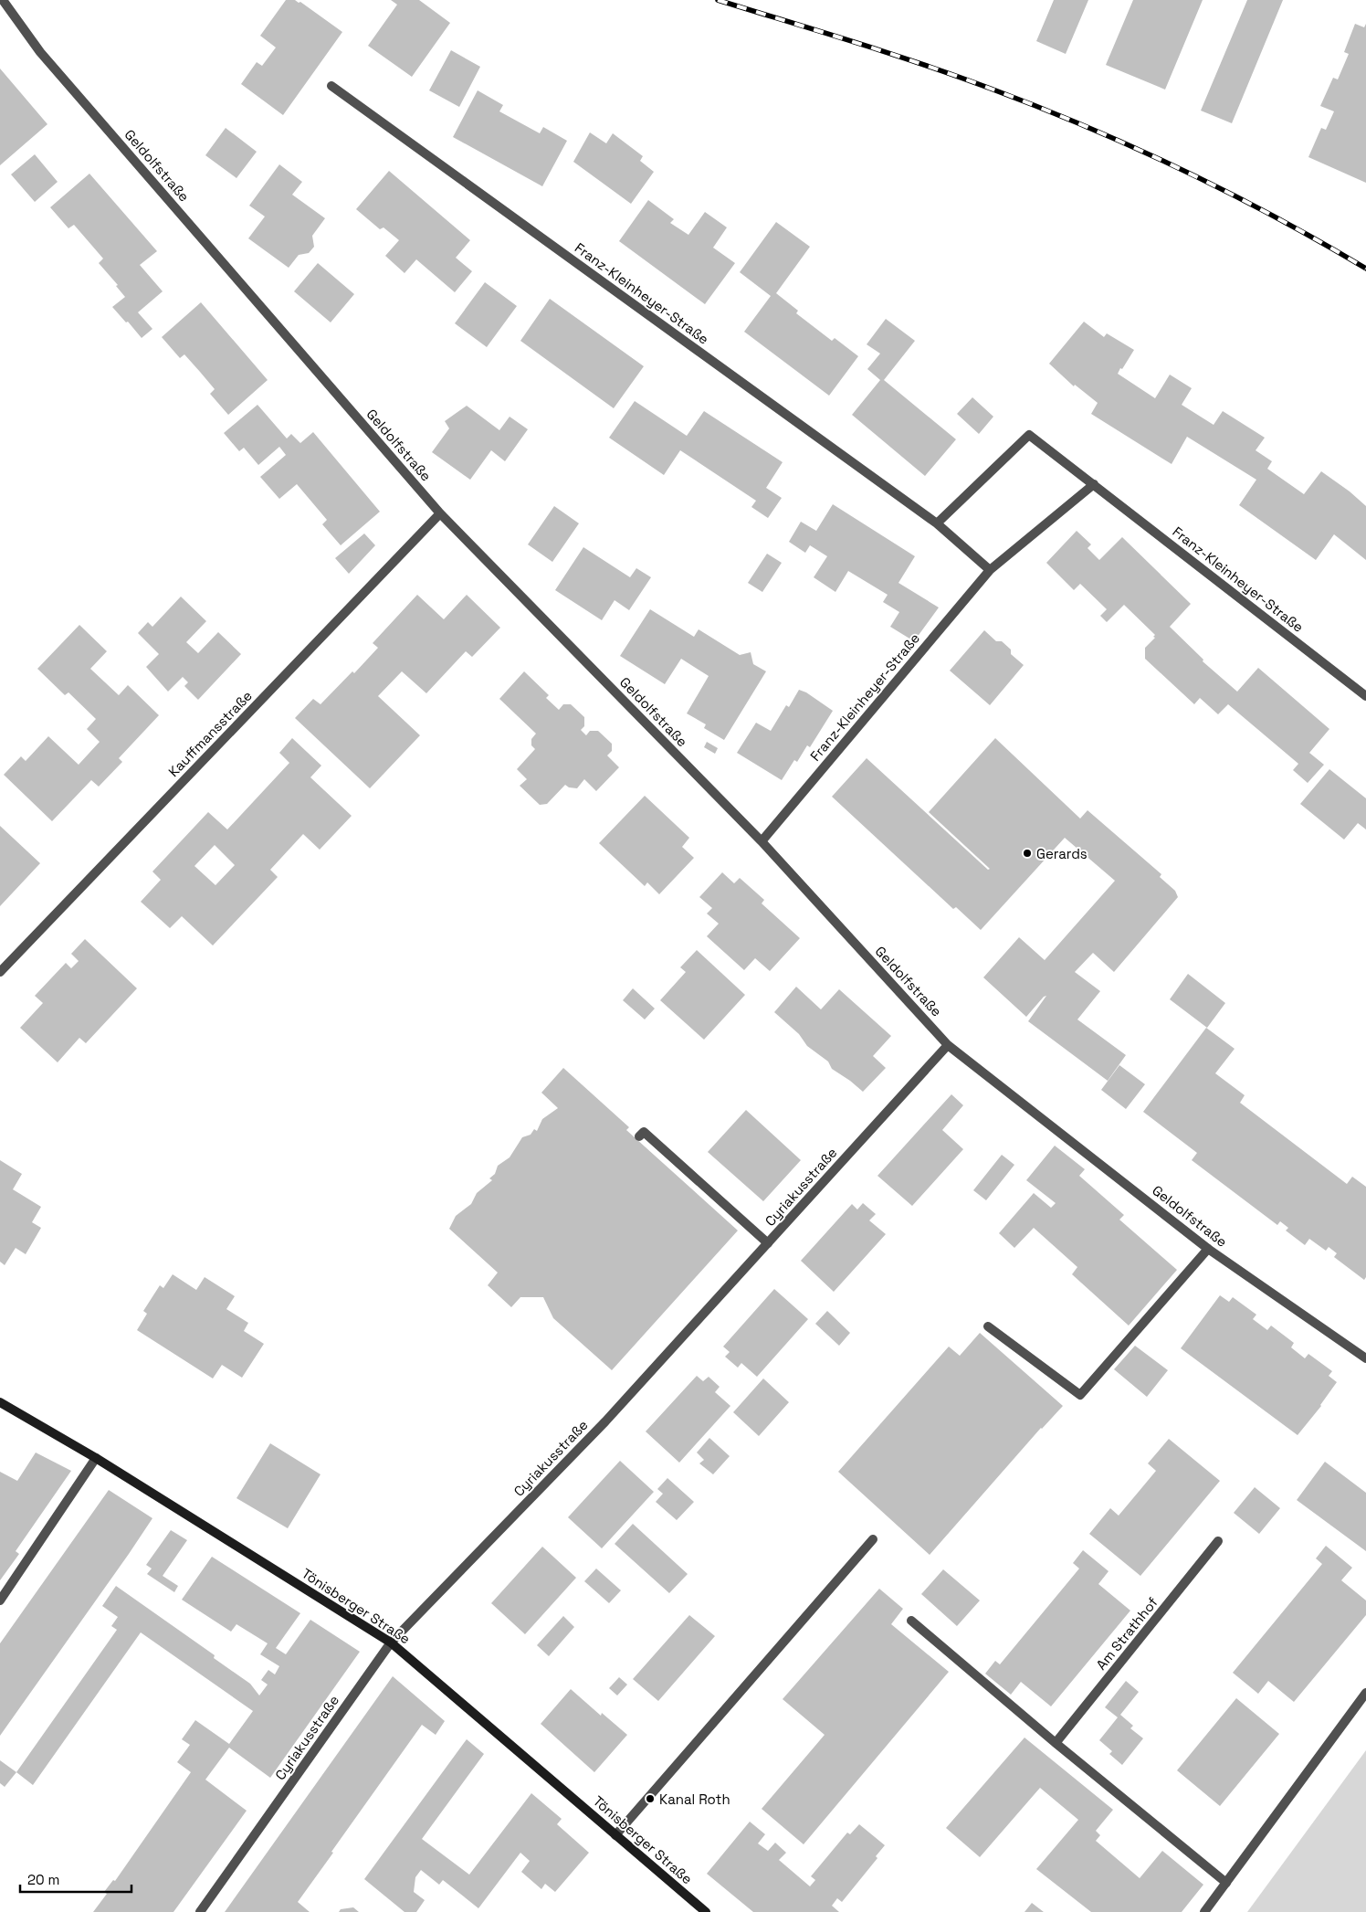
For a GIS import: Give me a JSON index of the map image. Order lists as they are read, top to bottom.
{
  "streets": {
    "street": [
      "Geldolfstraße",
      "Franz-Kleinheyer-Straße",
      "Kauffmansstraße",
      "Cyriakusstraße",
      "Tönisberger Straße",
      "Am Strathhof"
    ]
  },
  "crossings": [
    ["Geldolfstraße", "Franz-Kleinheyer-Straße"],
    ["Geldolfstraße", "Kauffmansstraße"],
    ["Geldolfstraße", "Cyriakusstraße"],
    ["Cyriakusstraße", "Tönisberger Straße"]
  ],
  "places": ["Gerards", "Kanal Roth"],
  "scale_bar": "20 m"
}
